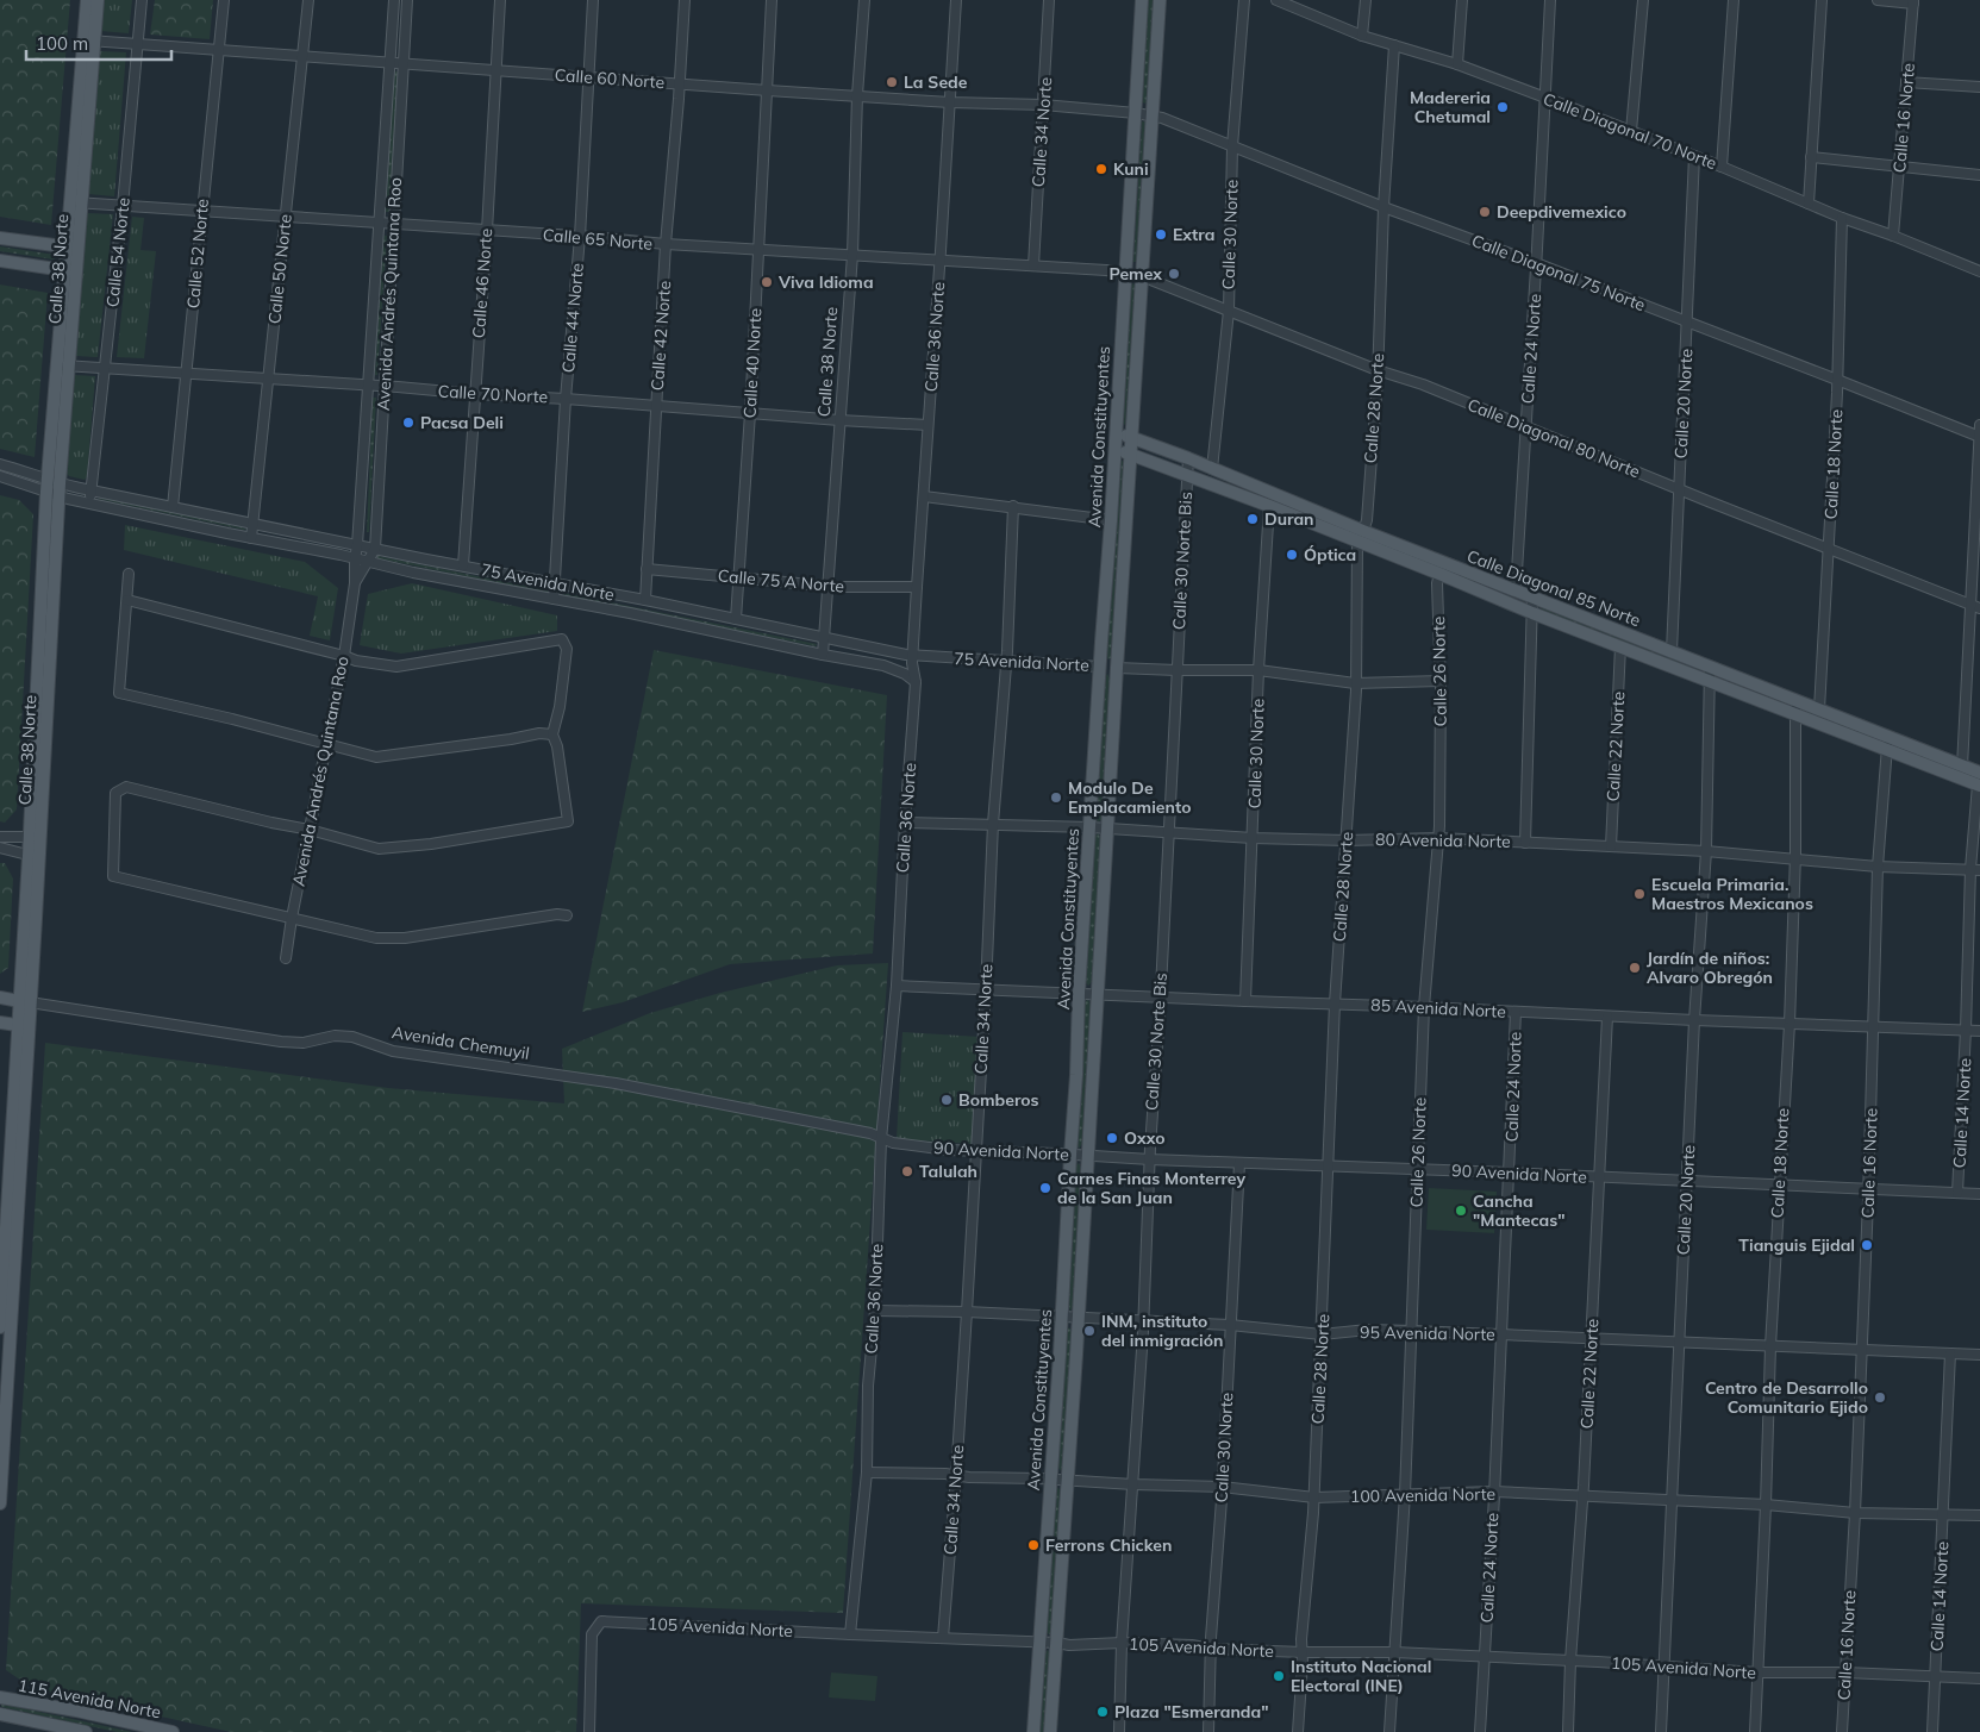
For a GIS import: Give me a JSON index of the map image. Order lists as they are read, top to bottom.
{
  "streets": {
    "main road": [
      "Calle 38 Norte",
      "Avenida Constituyentes",
      "Calle Diagonal 85 Norte",
      "Avenida Chemuyil",
      "115 Avenida Norte"
    ],
    "street": [
      "Calle 60 Norte",
      "Calle 16 Norte",
      "Calle Diagonal 70 Norte",
      "Calle 34 Norte",
      "Calle 30 Norte",
      "Calle 65 Norte",
      "Calle 54 Norte",
      "Calle 52 Norte",
      "Calle 50 Norte",
      "Calle Diagonal 75 Norte",
      "Calle 46 Norte",
      "Avenida Andrés Quintana Roo",
      "Calle 44 Norte",
      "Calle 42 Norte",
      "Calle 36 Norte",
      "Calle 24 Norte",
      "Calle 40 Norte",
      "Calle 70 Norte",
      "Calle 20 Norte",
      "Calle 28 Norte",
      "Calle Diagonal 80 Norte",
      "Calle 18 Norte",
      "Calle 30 Norte Bis",
      "Calle 75 A Norte",
      "75 Avenida Norte",
      "Calle 26 Norte",
      "Calle 22 Norte",
      "80 Avenida Norte",
      "85 Avenida Norte",
      "Calle 14 Norte",
      "90 Avenida Norte",
      "95 Avenida Norte",
      "100 Avenida Norte",
      "105 Avenida Norte"
    ]
  },
  "crossings": [
    ["Calle 60 Norte", "Calle 34 Norte"],
    ["Calle 60 Norte", "Calle 54 Norte"],
    ["Calle 60 Norte", "Calle 52 Norte"],
    ["Calle 60 Norte", "Calle 38 Norte"],
    ["Calle 60 Norte", "Calle 50 Norte"],
    ["Calle 60 Norte", "Calle Diagonal 75 Norte"],
    ["Calle 60 Norte", "Calle 46 Norte"],
    ["Calle 60 Norte", "Avenida Andrés Quintana Roo"],
    ["Calle 60 Norte", "Calle 44 Norte"],
    ["Calle 60 Norte", "Calle 42 Norte"],
    ["Calle 60 Norte", "Calle 36 Norte"],
    ["Calle 60 Norte", "Calle 40 Norte"],
    ["Calle 60 Norte", "Avenida Constituyentes"],
    ["Calle 16 Norte", "Calle Diagonal 70 Norte"],
    ["Calle 16 Norte", "Calle Diagonal 85 Norte"],
    ["Calle 16 Norte", "80 Avenida Norte"],
    ["Calle 16 Norte", "85 Avenida Norte"],
    ["Calle 16 Norte", "90 Avenida Norte"],
    ["Calle 16 Norte", "95 Avenida Norte"],
    ["Calle 16 Norte", "100 Avenida Norte"],
    ["Calle 16 Norte", "105 Avenida Norte"],
    ["Calle Diagonal 70 Norte", "Calle 24 Norte"],
    ["Calle Diagonal 70 Norte", "Calle 20 Norte"],
    ["Calle Diagonal 70 Norte", "Calle 28 Norte"],
    ["Calle Diagonal 70 Norte", "Calle 18 Norte"],
    ["Calle 34 Norte", "Calle 65 Norte"],
    ["Calle 34 Norte", "75 Avenida Norte"],
    ["Calle 34 Norte", "80 Avenida Norte"],
    ["Calle 34 Norte", "85 Avenida Norte"],
    ["Calle 34 Norte", "90 Avenida Norte"],
    ["Calle 34 Norte", "95 Avenida Norte"],
    ["Calle 34 Norte", "100 Avenida Norte"],
    ["Calle 34 Norte", "105 Avenida Norte"],
    ["Calle 30 Norte", "Calle Diagonal 75 Norte"],
    ["Calle 30 Norte", "Calle Diagonal 80 Norte"],
    ["Calle 30 Norte", "Calle Diagonal 85 Norte"],
    ["Calle 30 Norte", "80 Avenida Norte"],
    ["Calle 30 Norte", "85 Avenida Norte"],
    ["Calle 30 Norte", "90 Avenida Norte"],
    ["Calle 30 Norte", "95 Avenida Norte"],
    ["Calle 30 Norte", "100 Avenida Norte"],
    ["Calle 30 Norte", "105 Avenida Norte"],
    ["Calle 65 Norte", "Calle 54 Norte"],
    ["Calle 65 Norte", "Calle 52 Norte"],
    ["Calle 65 Norte", "Calle 38 Norte"],
    ["Calle 65 Norte", "Calle 50 Norte"],
    ["Calle 65 Norte", "Calle 46 Norte"],
    ["Calle 65 Norte", "Avenida Andrés Quintana Roo"],
    ["Calle 65 Norte", "Calle 44 Norte"],
    ["Calle 65 Norte", "Calle 42 Norte"],
    ["Calle 65 Norte", "Calle 36 Norte"],
    ["Calle 65 Norte", "Calle 40 Norte"],
    ["Calle 65 Norte", "Avenida Constituyentes"],
    ["Calle 65 Norte", "Calle Diagonal 80 Norte"],
    ["Calle 54 Norte", "Calle 70 Norte"],
    ["Calle 54 Norte", "75 Avenida Norte"],
    ["Calle 52 Norte", "Calle 70 Norte"],
    ["Calle 52 Norte", "75 Avenida Norte"],
    ["Calle 38 Norte", "Calle 70 Norte"],
    ["Calle 38 Norte", "Calle 75 A Norte"],
    ["Calle 38 Norte", "75 Avenida Norte"],
    ["Calle 38 Norte", "Avenida Chemuyil"],
    ["Calle 50 Norte", "Calle 70 Norte"],
    ["Calle 50 Norte", "75 Avenida Norte"],
    ["Calle Diagonal 75 Norte", "Calle 24 Norte"],
    ["Calle Diagonal 75 Norte", "Calle 20 Norte"],
    ["Calle Diagonal 75 Norte", "Calle 28 Norte"],
    ["Calle Diagonal 75 Norte", "Avenida Constituyentes"],
    ["Calle Diagonal 75 Norte", "Calle 18 Norte"],
    ["Calle 46 Norte", "Calle 70 Norte"],
    ["Calle 46 Norte", "75 Avenida Norte"],
    ["Avenida Andrés Quintana Roo", "Calle 70 Norte"],
    ["Avenida Andrés Quintana Roo", "75 Avenida Norte"],
    ["Calle 44 Norte", "Calle 70 Norte"],
    ["Calle 44 Norte", "75 Avenida Norte"],
    ["Calle 42 Norte", "Calle 70 Norte"],
    ["Calle 42 Norte", "Calle 75 A Norte"],
    ["Calle 42 Norte", "75 Avenida Norte"],
    ["Calle 36 Norte", "Calle 70 Norte"],
    ["Calle 36 Norte", "Calle 75 A Norte"],
    ["Calle 36 Norte", "75 Avenida Norte"],
    ["Calle 36 Norte", "80 Avenida Norte"],
    ["Calle 36 Norte", "85 Avenida Norte"],
    ["Calle 36 Norte", "Avenida Chemuyil"],
    ["Calle 36 Norte", "90 Avenida Norte"],
    ["Calle 36 Norte", "95 Avenida Norte"],
    ["Calle 36 Norte", "100 Avenida Norte"],
    ["Calle 36 Norte", "105 Avenida Norte"],
    ["Calle 24 Norte", "Calle Diagonal 80 Norte"],
    ["Calle 24 Norte", "Calle Diagonal 85 Norte"],
    ["Calle 24 Norte", "85 Avenida Norte"],
    ["Calle 24 Norte", "90 Avenida Norte"],
    ["Calle 24 Norte", "95 Avenida Norte"],
    ["Calle 24 Norte", "100 Avenida Norte"],
    ["Calle 24 Norte", "105 Avenida Norte"],
    ["Calle 40 Norte", "Calle 70 Norte"],
    ["Calle 40 Norte", "Calle 75 A Norte"],
    ["Calle 40 Norte", "75 Avenida Norte"],
    ["Calle 20 Norte", "Calle Diagonal 80 Norte"],
    ["Calle 20 Norte", "Calle Diagonal 85 Norte"],
    ["Calle 20 Norte", "80 Avenida Norte"],
    ["Calle 20 Norte", "85 Avenida Norte"],
    ["Calle 20 Norte", "90 Avenida Norte"],
    ["Calle 20 Norte", "95 Avenida Norte"],
    ["Calle 20 Norte", "100 Avenida Norte"],
    ["Calle 20 Norte", "105 Avenida Norte"],
    ["Calle 28 Norte", "Calle Diagonal 80 Norte"],
    ["Calle 28 Norte", "Calle Diagonal 85 Norte"],
    ["Calle 28 Norte", "80 Avenida Norte"],
    ["Calle 28 Norte", "85 Avenida Norte"],
    ["Calle 28 Norte", "90 Avenida Norte"],
    ["Calle 28 Norte", "95 Avenida Norte"],
    ["Calle 28 Norte", "100 Avenida Norte"],
    ["Calle 28 Norte", "105 Avenida Norte"],
    ["Avenida Constituyentes", "Calle Diagonal 80 Norte"],
    ["Avenida Constituyentes", "75 Avenida Norte"],
    ["Avenida Constituyentes", "Calle Diagonal 85 Norte"],
    ["Avenida Constituyentes", "80 Avenida Norte"],
    ["Avenida Constituyentes", "85 Avenida Norte"],
    ["Avenida Constituyentes", "90 Avenida Norte"],
    ["Avenida Constituyentes", "95 Avenida Norte"],
    ["Avenida Constituyentes", "100 Avenida Norte"],
    ["Avenida Constituyentes", "105 Avenida Norte"],
    ["Calle Diagonal 80 Norte", "Calle 18 Norte"],
    ["Calle 18 Norte", "Calle Diagonal 85 Norte"],
    ["Calle 18 Norte", "80 Avenida Norte"],
    ["Calle 18 Norte", "85 Avenida Norte"],
    ["Calle 18 Norte", "90 Avenida Norte"],
    ["Calle 18 Norte", "95 Avenida Norte"],
    ["Calle 18 Norte", "100 Avenida Norte"],
    ["Calle 18 Norte", "105 Avenida Norte"],
    ["Calle 30 Norte Bis", "Calle Diagonal 85 Norte"],
    ["Calle 30 Norte Bis", "80 Avenida Norte"],
    ["Calle 30 Norte Bis", "85 Avenida Norte"],
    ["Calle 30 Norte Bis", "90 Avenida Norte"],
    ["Calle 30 Norte Bis", "95 Avenida Norte"],
    ["Calle 30 Norte Bis", "100 Avenida Norte"],
    ["Calle 30 Norte Bis", "105 Avenida Norte"],
    ["Calle Diagonal 85 Norte", "Calle 26 Norte"],
    ["Calle Diagonal 85 Norte", "Calle 22 Norte"],
    ["Calle Diagonal 85 Norte", "Calle 14 Norte"],
    ["Calle 26 Norte", "80 Avenida Norte"],
    ["Calle 26 Norte", "85 Avenida Norte"],
    ["Calle 26 Norte", "90 Avenida Norte"],
    ["Calle 26 Norte", "95 Avenida Norte"],
    ["Calle 26 Norte", "100 Avenida Norte"],
    ["Calle 26 Norte", "105 Avenida Norte"],
    ["Calle 22 Norte", "80 Avenida Norte"],
    ["Calle 22 Norte", "85 Avenida Norte"],
    ["Calle 22 Norte", "90 Avenida Norte"],
    ["Calle 22 Norte", "95 Avenida Norte"],
    ["Calle 22 Norte", "100 Avenida Norte"],
    ["Calle 22 Norte", "105 Avenida Norte"],
    ["80 Avenida Norte", "Calle 14 Norte"],
    ["85 Avenida Norte", "Calle 14 Norte"],
    ["Avenida Chemuyil", "90 Avenida Norte"],
    ["Calle 14 Norte", "90 Avenida Norte"],
    ["Calle 14 Norte", "95 Avenida Norte"],
    ["Calle 14 Norte", "100 Avenida Norte"],
    ["Calle 14 Norte", "105 Avenida Norte"]
  ],
  "places": [
    "La Sede",
    "Madereria Chetumal",
    "Kuni",
    "Deepdivemexico",
    "Extra",
    "Pemex",
    "Viva Idioma",
    "Pacsa Deli",
    "Duran",
    "Óptica",
    "Modulo De Emplacamiento",
    "Escuela Primaria. Maestros Mexicanos",
    "Jardín de niños: Alvaro Obregón",
    "Bomberos",
    "Oxxo",
    "Talulah",
    "Carnes Finas Monterrey de la San Juan",
    "Cancha \"Mantecas\"",
    "Tianguis Ejidal",
    "INM, instituto del inmigración",
    "Centro de Desarrollo Comunitario Ejido",
    "Ferrons Chicken",
    "Instituto Nacional Electoral (INE)",
    "Plaza \"Esmeranda\""
  ],
  "scale_bar": "100 m"
}
